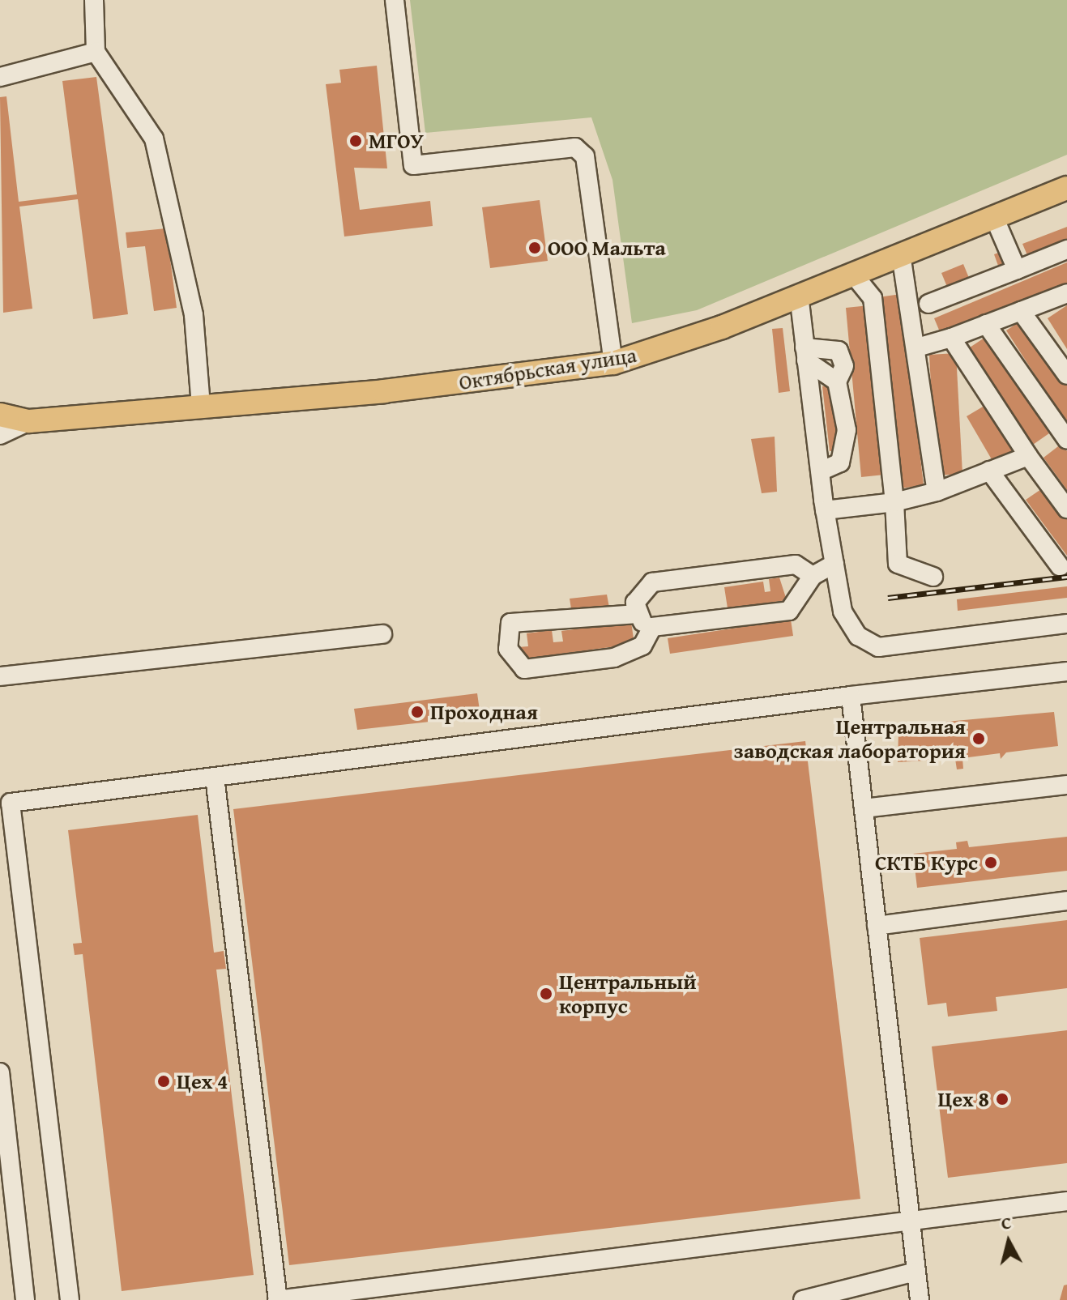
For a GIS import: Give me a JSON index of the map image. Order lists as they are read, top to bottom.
{
  "streets": {
    "main road": ["Октябрьская улица"]
  },
  "places": [
    "МГОУ",
    "ООО Мальта",
    "Проходная",
    "Центральная заводская лаборатория",
    "СКТБ Курс",
    "Центральный корпус",
    "Цех 4",
    "Цех 8"
  ],
  "north": "top"
}
